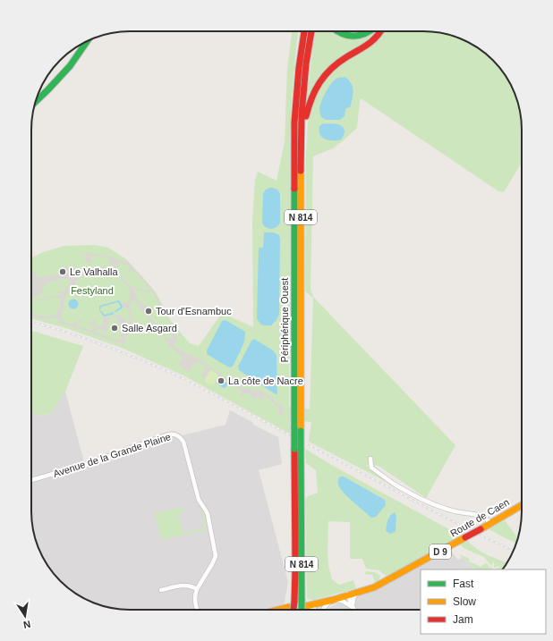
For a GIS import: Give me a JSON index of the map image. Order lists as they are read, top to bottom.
{
  "streets": {
    "main road": [
      "N 814",
      "Périphérique Ouest",
      "Route de Caen",
      "D 9"
    ],
    "street": ["Avenue de la Grande Plaine"]
  },
  "crossings": [
    ["Périphérique Ouest", "Route de Caen"]
  ],
  "parks": ["Festyland"],
  "places": [
    "Le Valhalla",
    "Tour d'Esnambuc",
    "Salle Asgard",
    "La côte de Nacre"
  ],
  "legend": ["Fast", "Slow", "Jam"],
  "north": "bottom"
}
